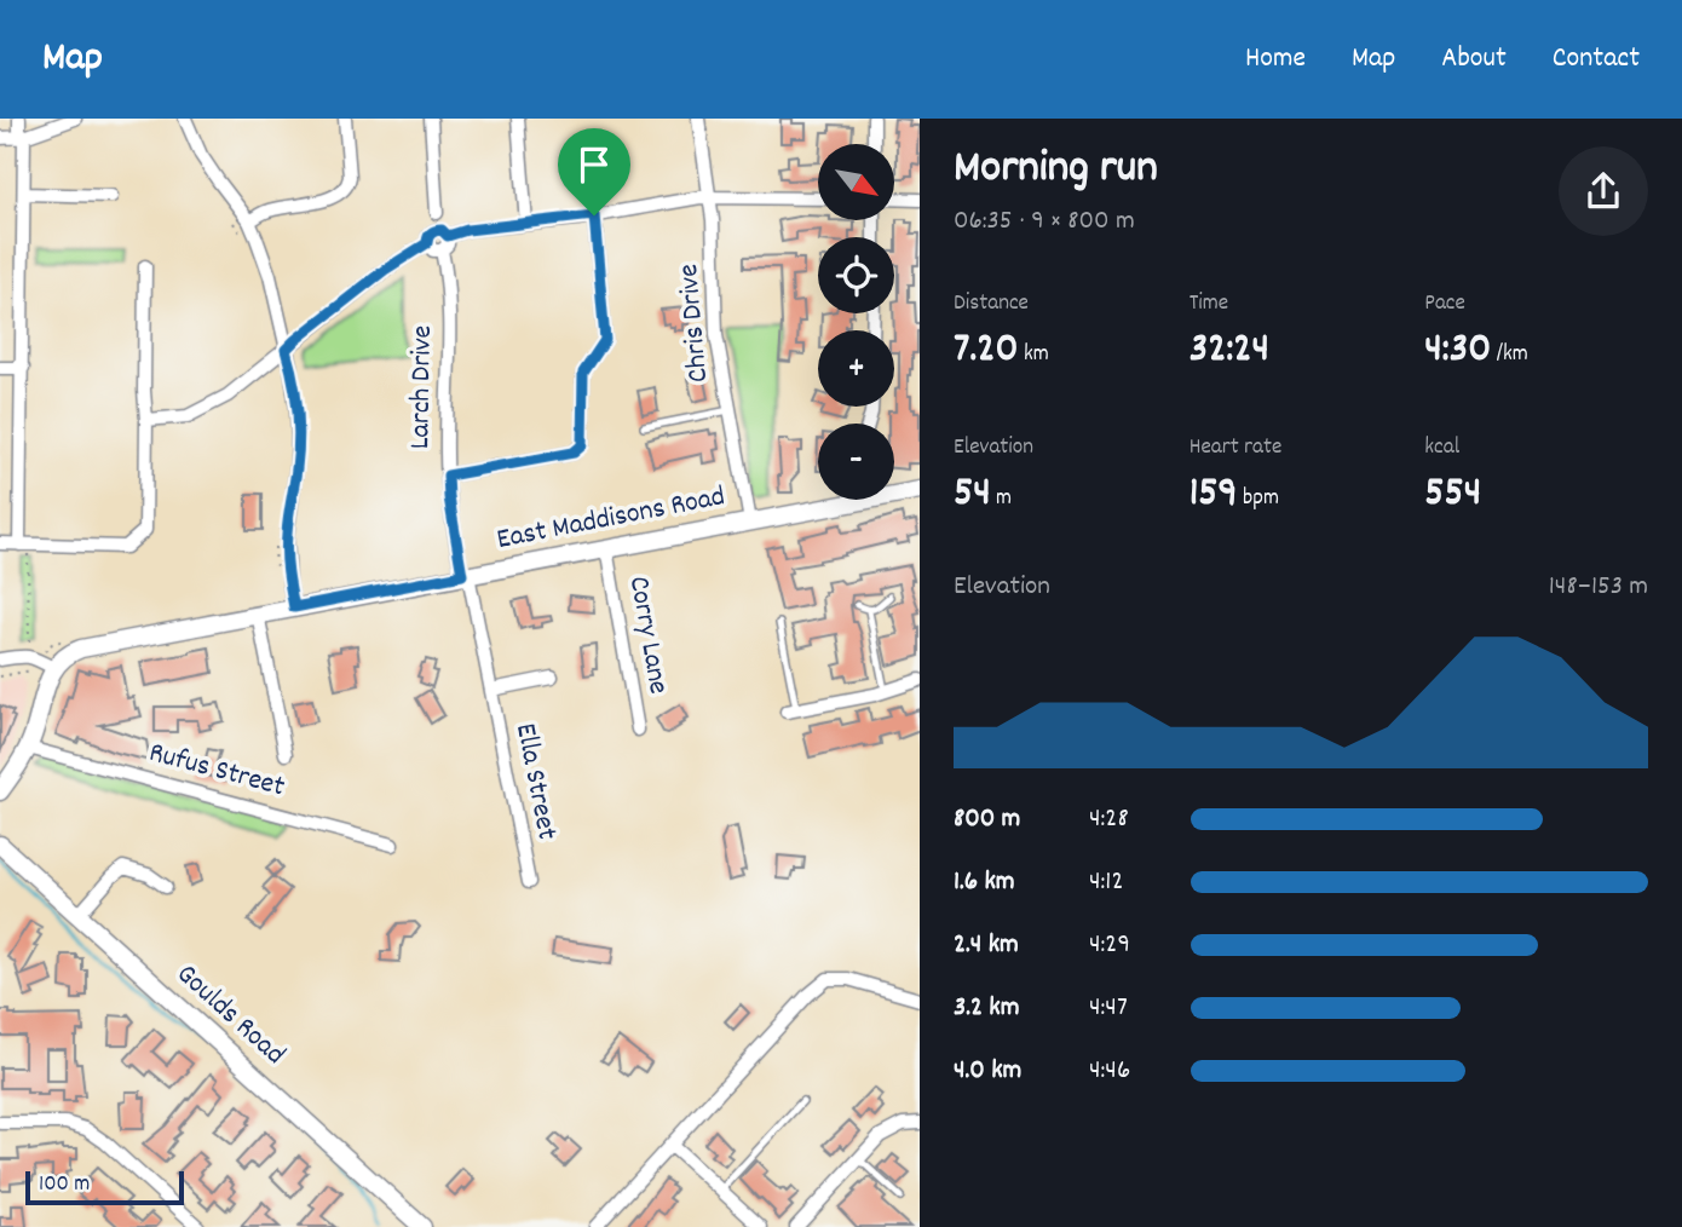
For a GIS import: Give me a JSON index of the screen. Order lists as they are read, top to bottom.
{
  "streets": {
    "street": [
      "Chris Drive",
      "Larch Drive",
      "East Maddisons Road",
      "Corry Lane",
      "Rufus Street",
      "Ella Street",
      "Goulds Road"
    ]
  },
  "crossings": [
    ["Chris Drive", "East Maddisons Road"],
    ["Larch Drive", "East Maddisons Road"],
    ["Larch Drive", "Ella Street"],
    ["East Maddisons Road", "Corry Lane"],
    ["East Maddisons Road", "Ella Street"]
  ],
  "scale_bar": "100 m",
  "north": "bottom right",
  "page": {
    "header": "Map",
    "nav": [
      "Home",
      "Map",
      "About",
      "Contact"
    ],
    "heading": ["Morning run", "06:35 · 9 × 800 m"],
    "map_buttons": ["+", "−"],
    "stats": [
      ["Distance", "7.20 km"],
      ["Time", "32:24"],
      ["Pace", "4:30 /km"],
      ["Elevation", "54 m"],
      ["Heart rate", "159 bpm"],
      ["kcal", "554"]
    ],
    "chart": ["Elevation", "148–153 m"],
    "list": [
      {
        "name": "800 m",
        "note": "4:28"
      },
      {
        "name": "1.6 km",
        "note": "4:12"
      },
      {
        "name": "2.4 km",
        "note": "4:29"
      },
      {
        "name": "3.2 km",
        "note": "4:47"
      },
      {
        "name": "4.0 km",
        "note": "4:46"
      }
    ],
    "scale": "100 m"
  }
}
